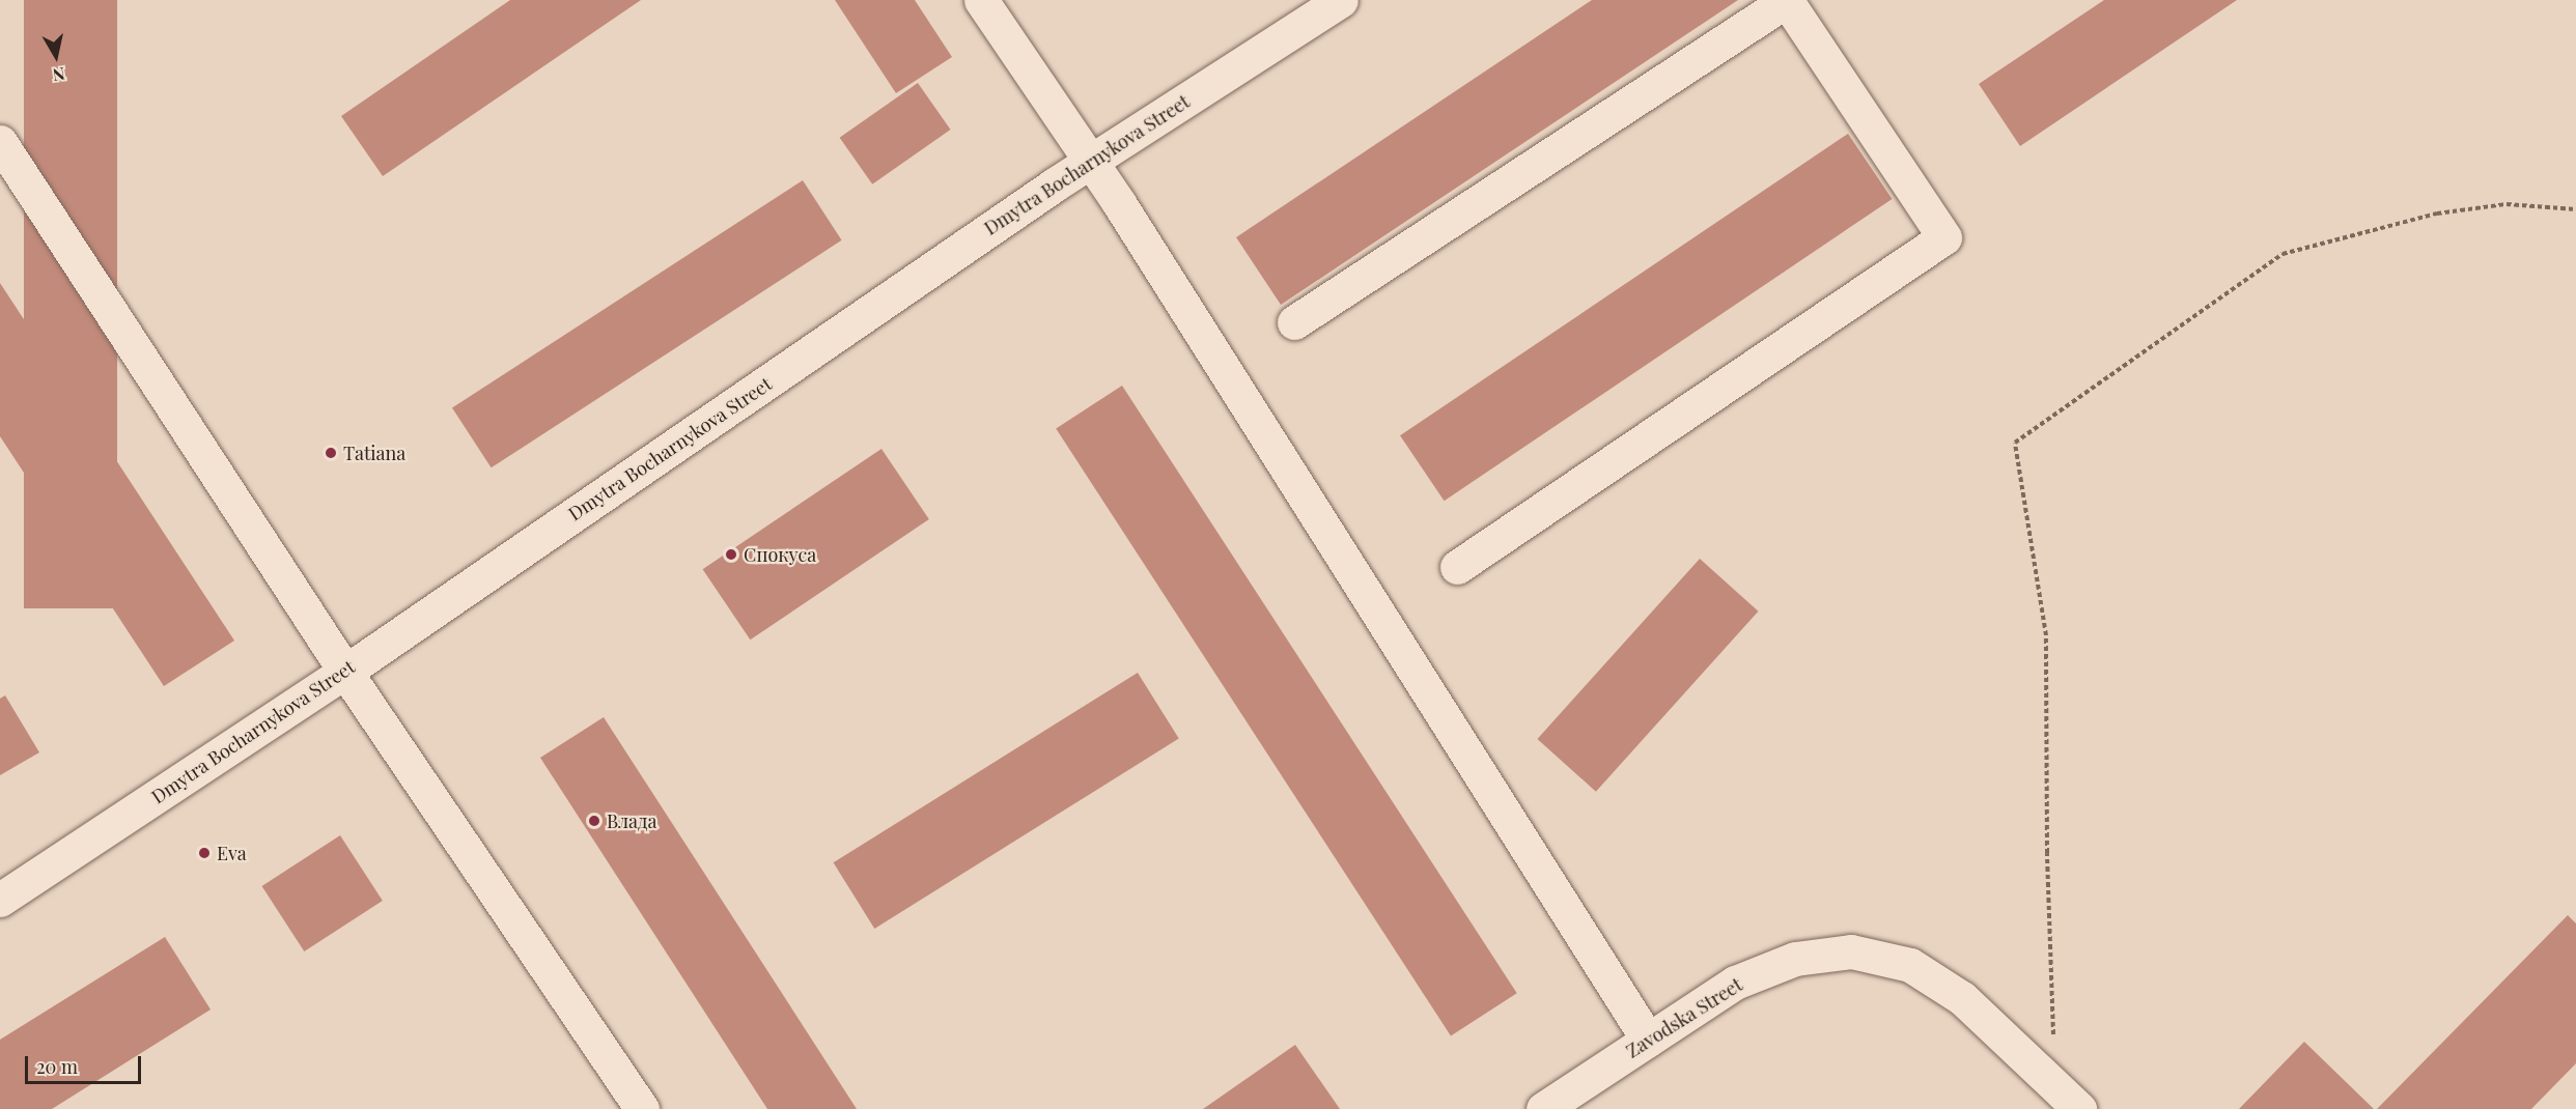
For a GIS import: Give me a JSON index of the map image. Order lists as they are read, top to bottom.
{
  "streets": {
    "street": ["Dmytra Bocharnykova Street", "Zavodska Street"]
  },
  "places": [
    "Tatiana",
    "Спокуса",
    "Влада",
    "Eva"
  ],
  "scale_bar": "20 m",
  "north": "bottom"
}
